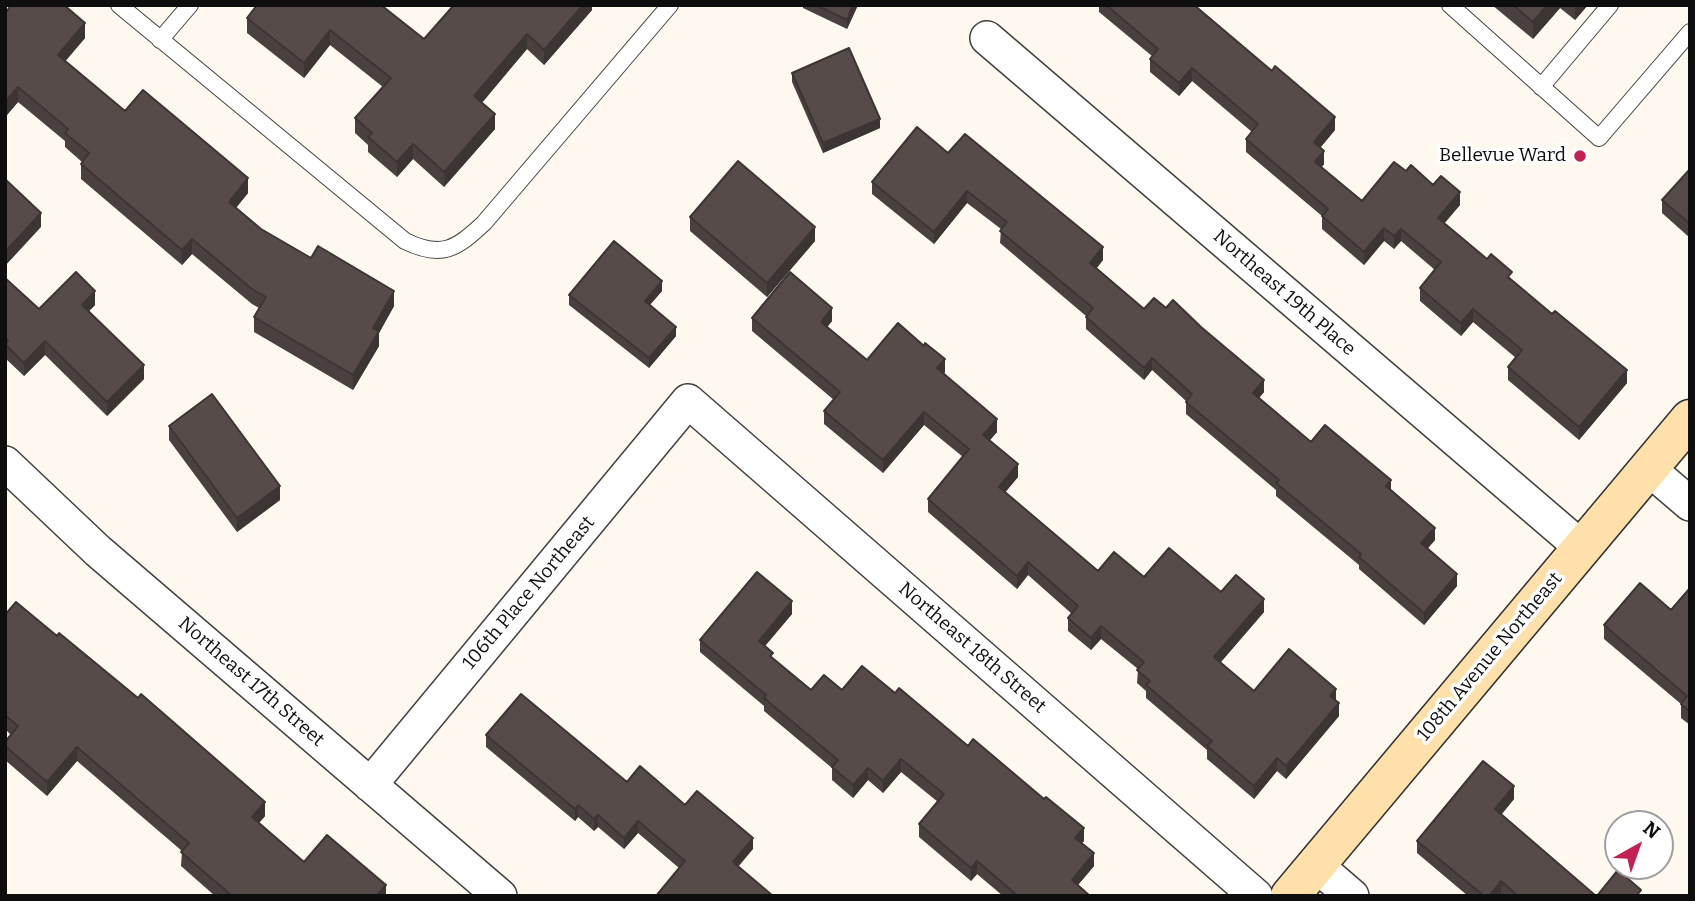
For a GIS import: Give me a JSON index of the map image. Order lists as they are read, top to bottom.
{
  "streets": {
    "main road": ["108th Avenue Northeast"],
    "street": [
      "Northeast 19th Place",
      "106th Place Northeast",
      "Northeast 18th Street",
      "Northeast 17th Street"
    ]
  },
  "crossings": [
    ["Northeast 19th Place", "108th Avenue Northeast"],
    ["106th Place Northeast", "Northeast 18th Street"],
    ["106th Place Northeast", "Northeast 17th Street"]
  ],
  "places": ["Bellevue Ward"],
  "north": "top right"
}
